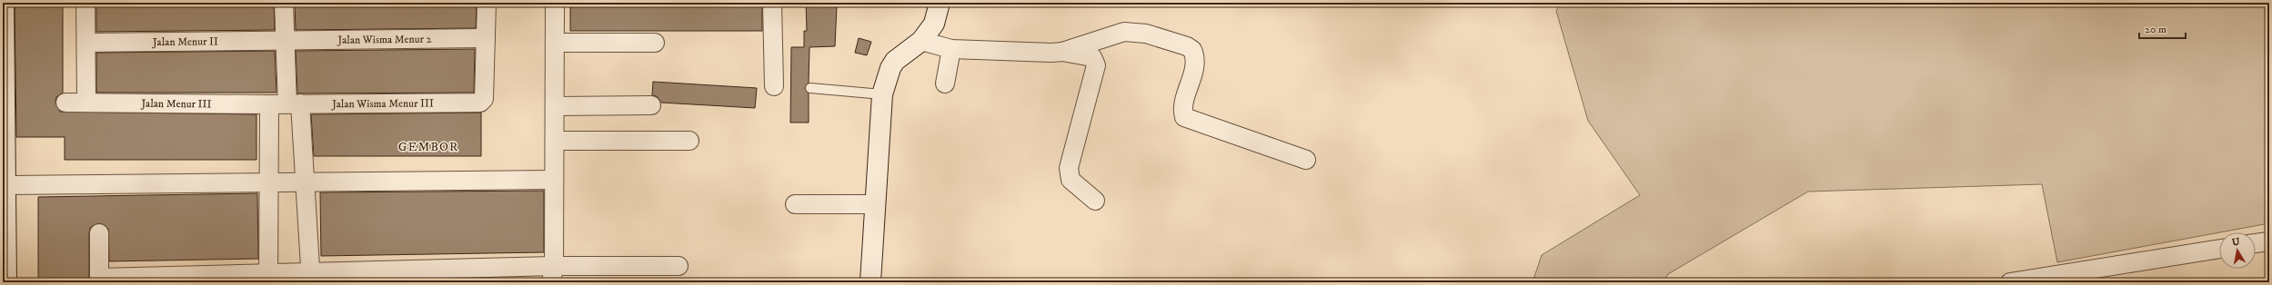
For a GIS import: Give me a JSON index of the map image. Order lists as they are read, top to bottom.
{
  "streets": {
    "street": [
      "Jalan Wisma Menur 2",
      "Jalan Menur II",
      "Jalan Menur III",
      "Jalan Wisma Menur III"
    ]
  },
  "crossings": [
    ["Jalan Wisma Menur 2", "Jalan Menur II"],
    ["Jalan Wisma Menur 2", "Jalan Wisma Menur III"],
    ["Jalan Menur III", "Jalan Wisma Menur III"]
  ],
  "districts": ["GEMBOR"],
  "scale_bar": "20 m",
  "north": "top"
}
